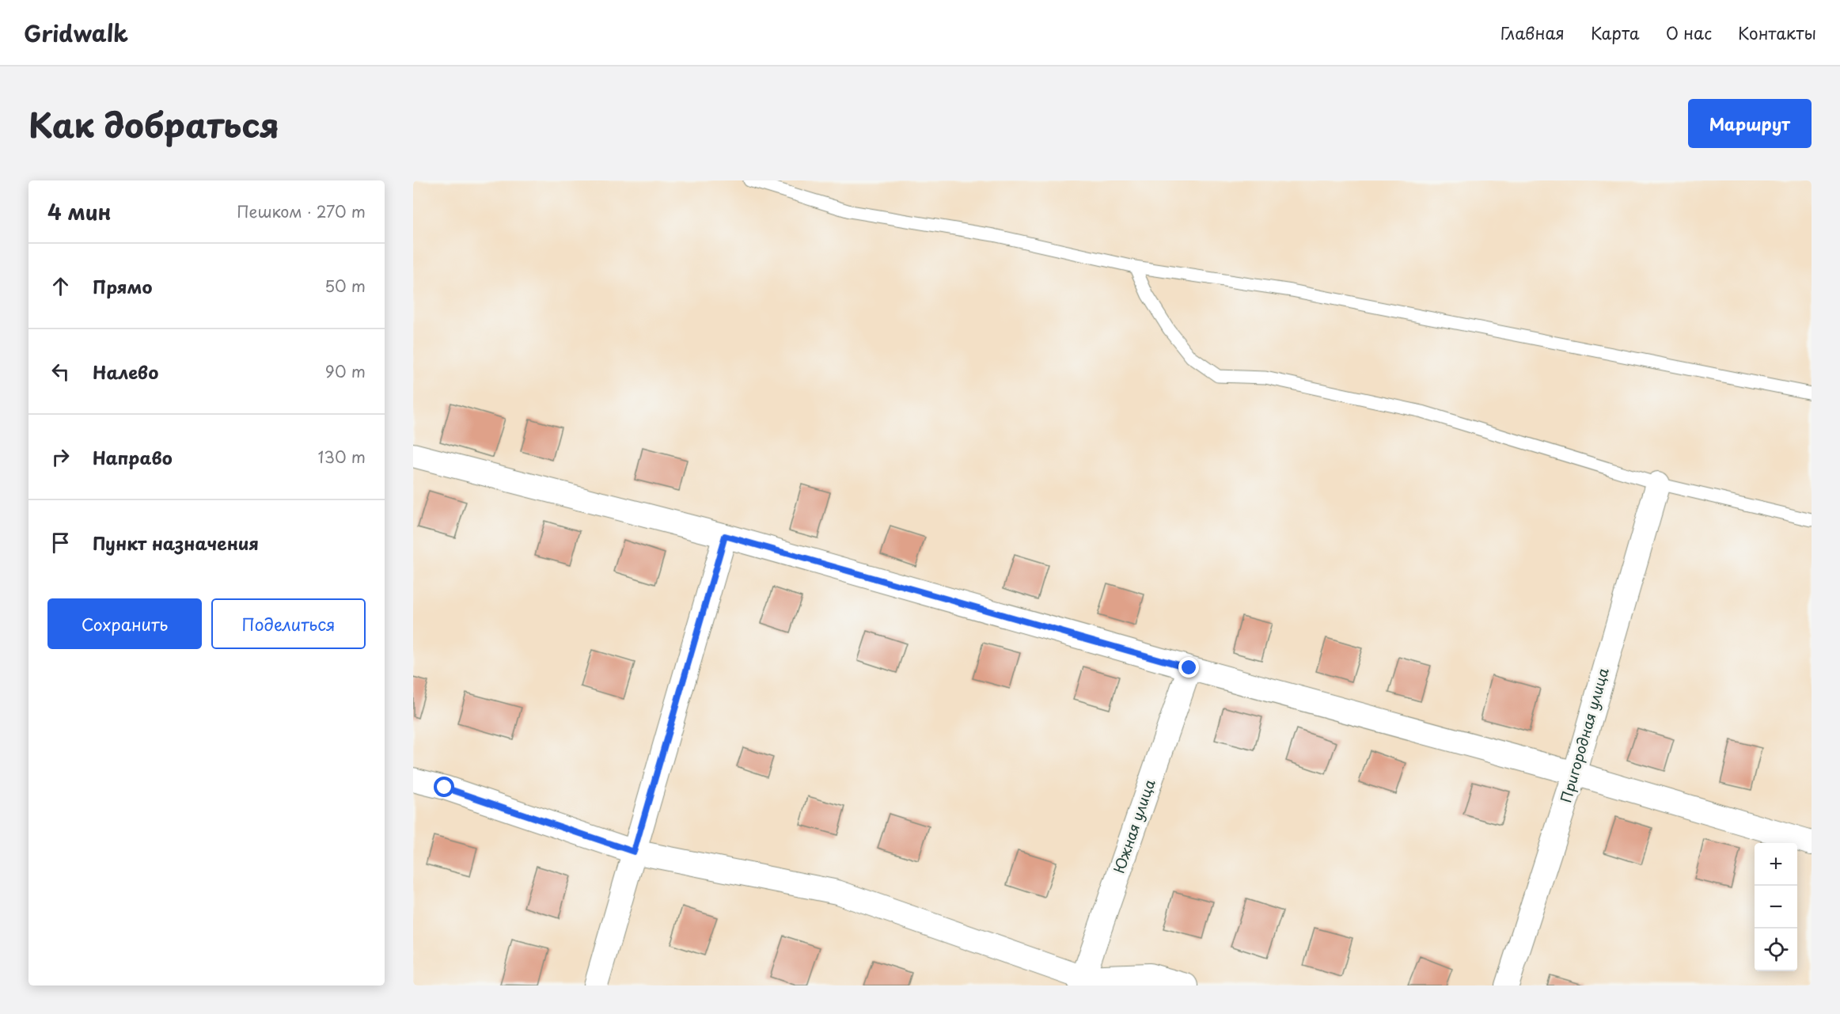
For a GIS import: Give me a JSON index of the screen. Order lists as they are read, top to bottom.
{
  "streets": {
    "street": ["Пригородная улица", "Южная улица"]
  },
  "page": {
    "header": "Gridwalk",
    "nav": [
      "Главная",
      "Карта",
      "О нас",
      "Контакты"
    ],
    "title": "Как добраться",
    "buttons": [
      "Маршрут",
      ["Сохранить", "Поделиться"]
    ],
    "heading": ["4 мин", "Пешком · 270 m"],
    "list": [
      ["Прямо", "50 m"],
      ["Налево", "90 m"],
      ["Направо", "130 m"],
      "Пункт назначения"
    ],
    "map_buttons": ["+", "−"]
  }
}
